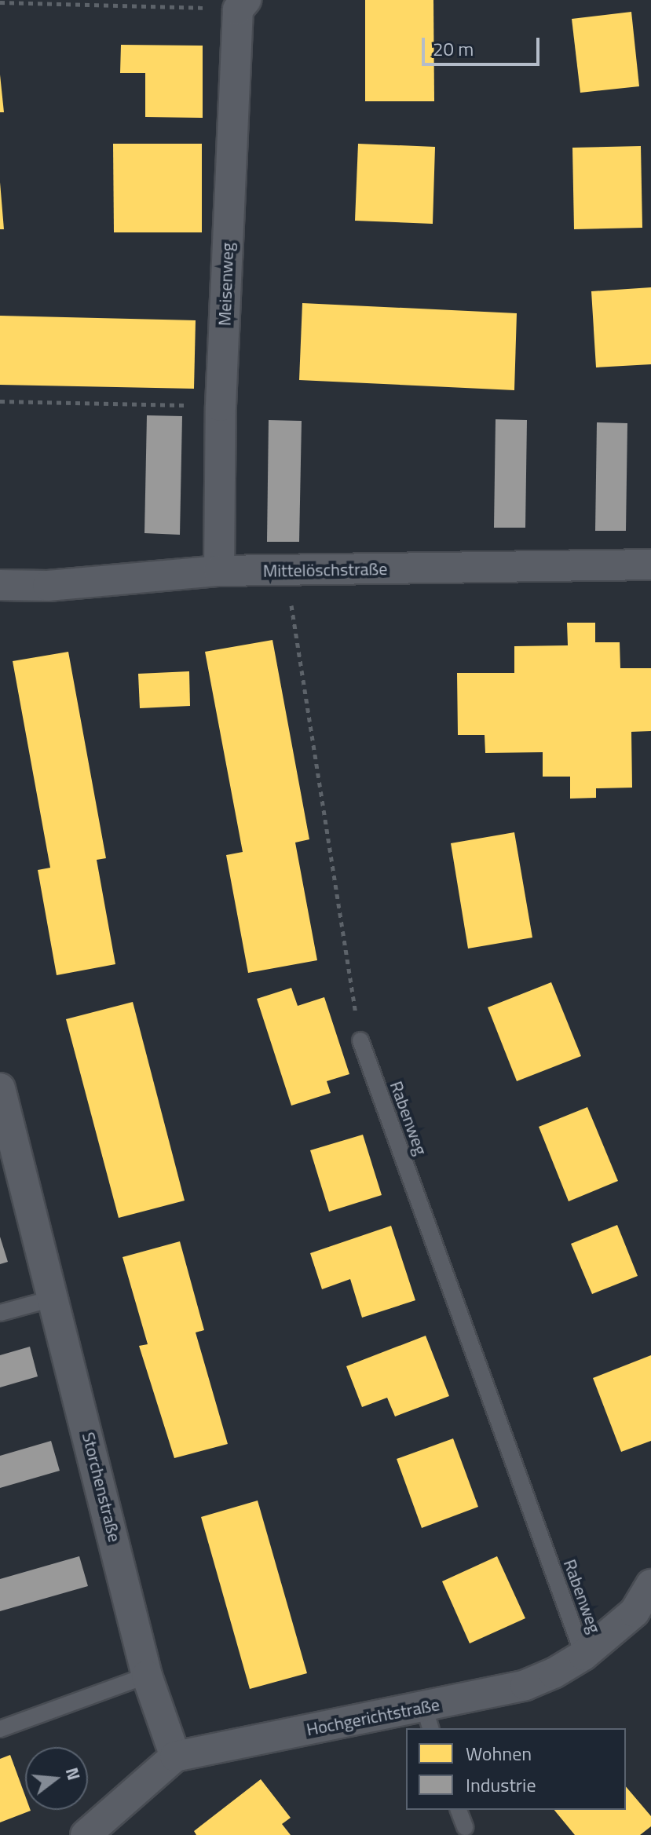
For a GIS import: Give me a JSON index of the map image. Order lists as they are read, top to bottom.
{
  "streets": {
    "street": [
      "Meisenweg",
      "Mittelöschstraße",
      "Storchenstraße",
      "Hochgerichtstraße"
    ],
    "lane": ["Rabenweg"]
  },
  "crossings": [
    ["Meisenweg", "Mittelöschstraße"],
    ["Rabenweg", "Hochgerichtstraße"],
    ["Storchenstraße", "Hochgerichtstraße"]
  ],
  "legend": ["Wohnen", "Industrie"],
  "scale_bar": "20 m",
  "north": "right"
}
